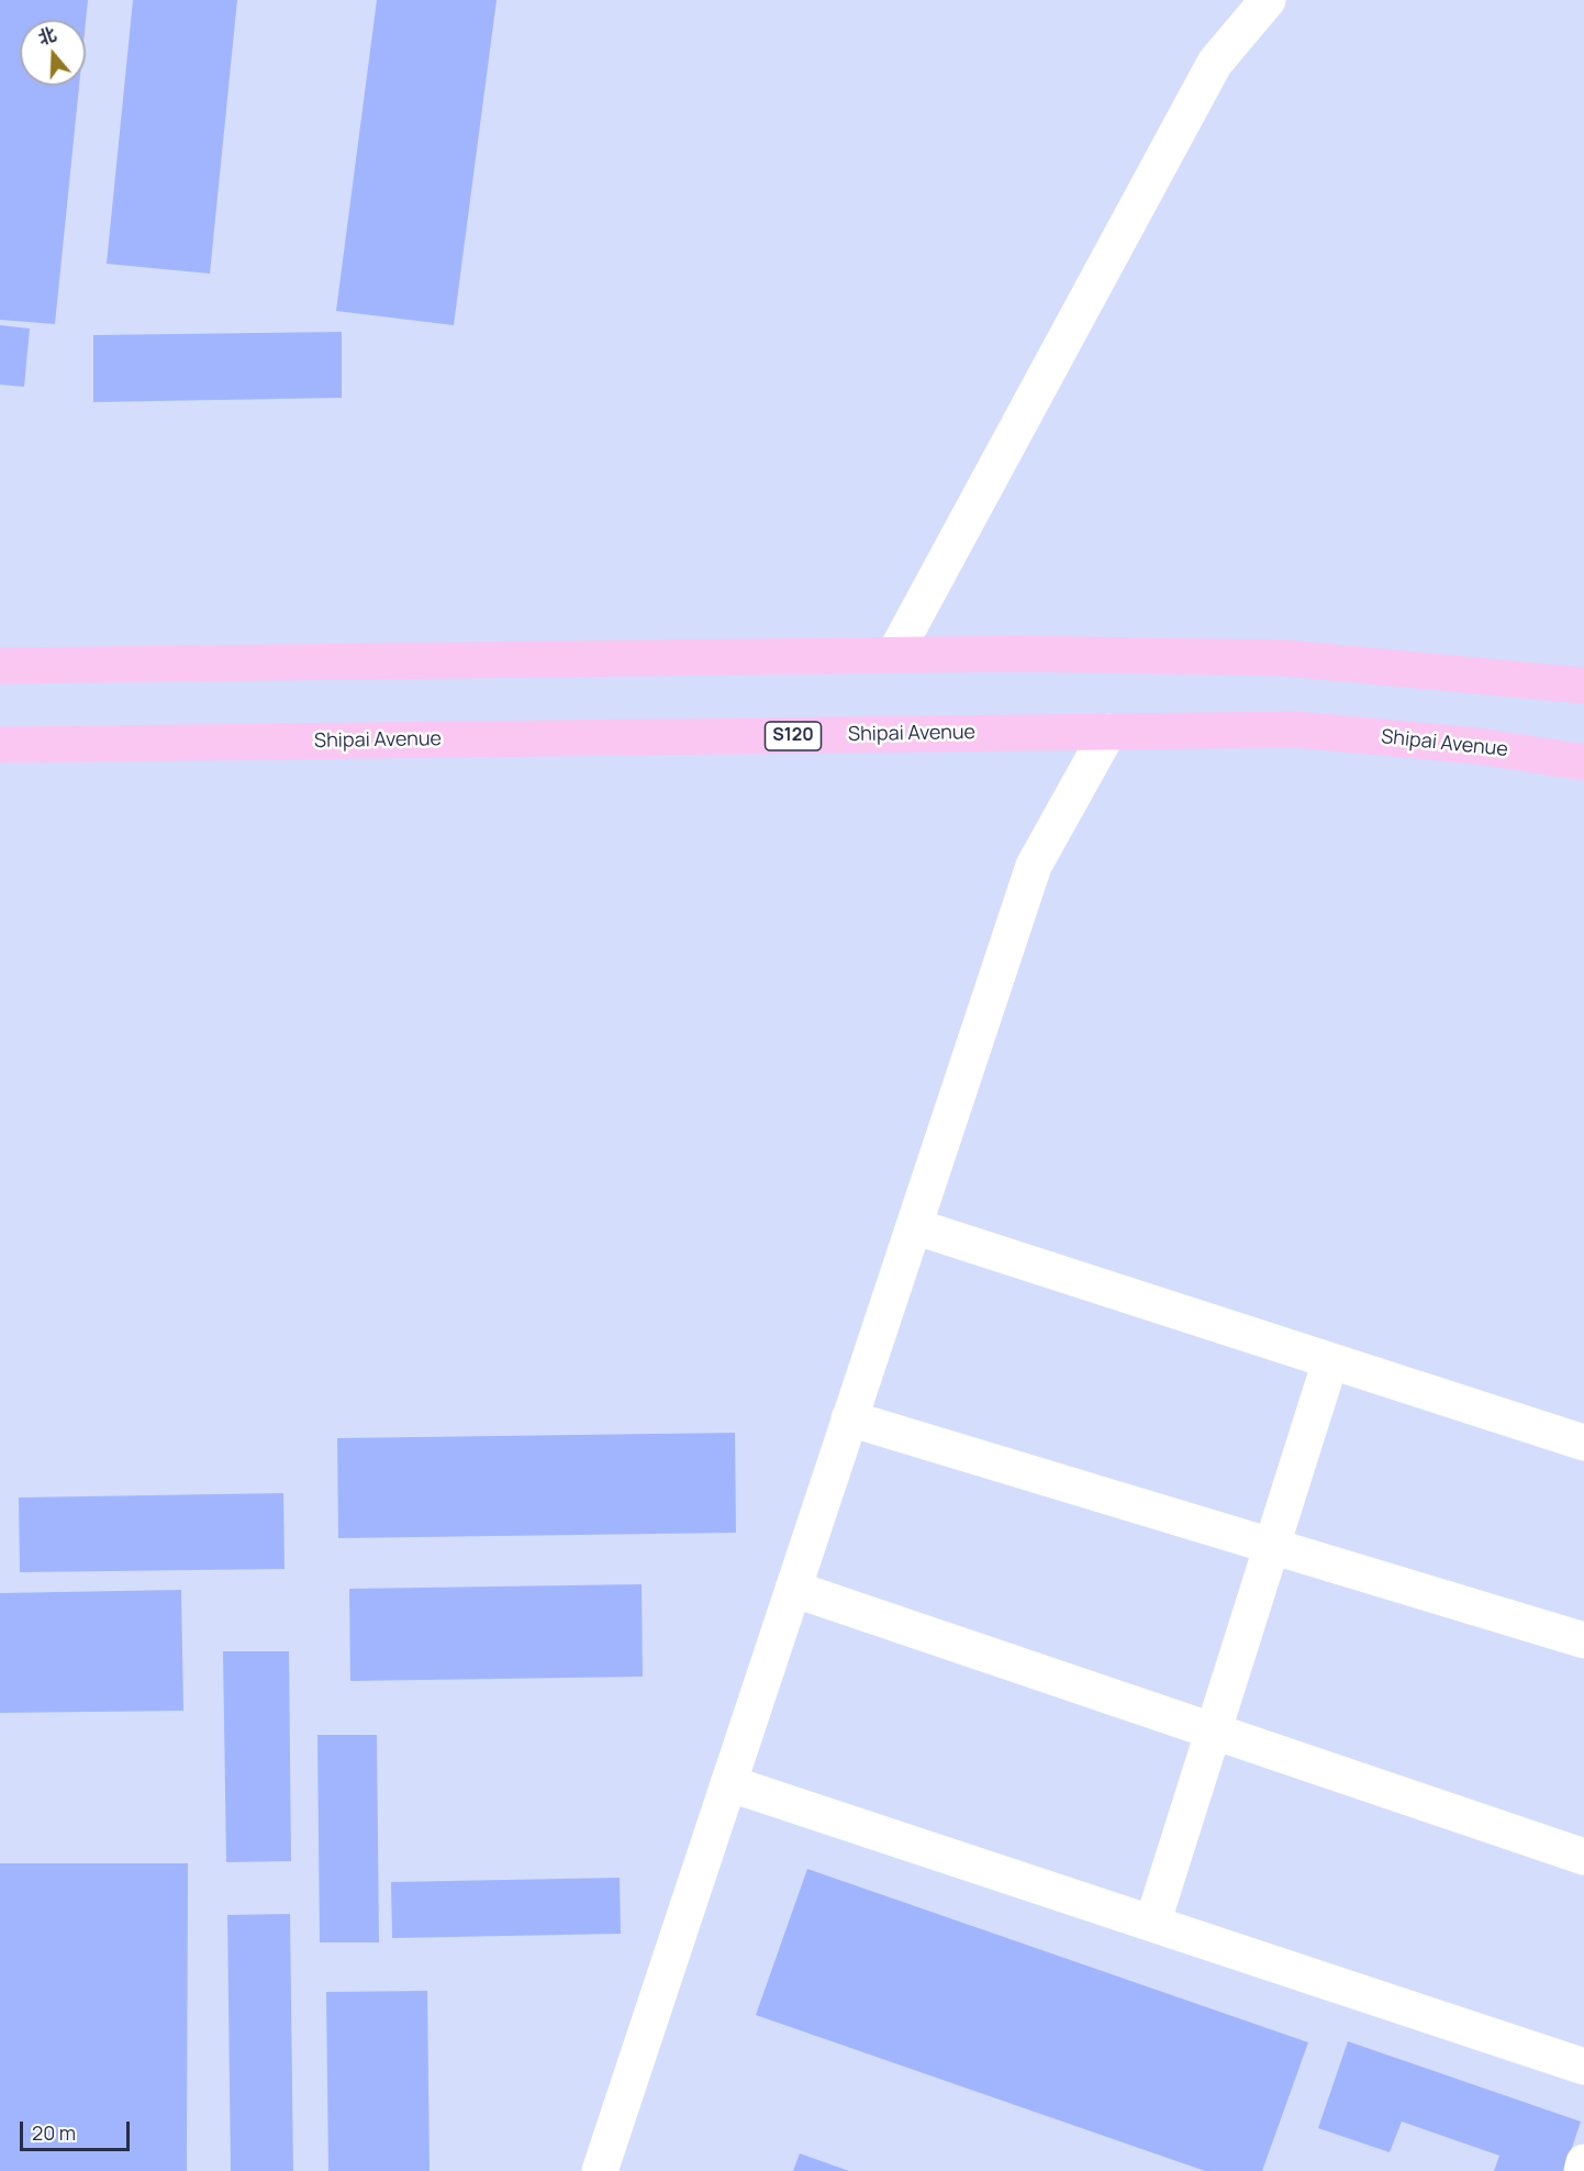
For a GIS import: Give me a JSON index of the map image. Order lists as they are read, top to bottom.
{
  "streets": {
    "main road": ["Shipai Avenue", "S120"]
  },
  "scale_bar": "20 m",
  "north": "top"
}
